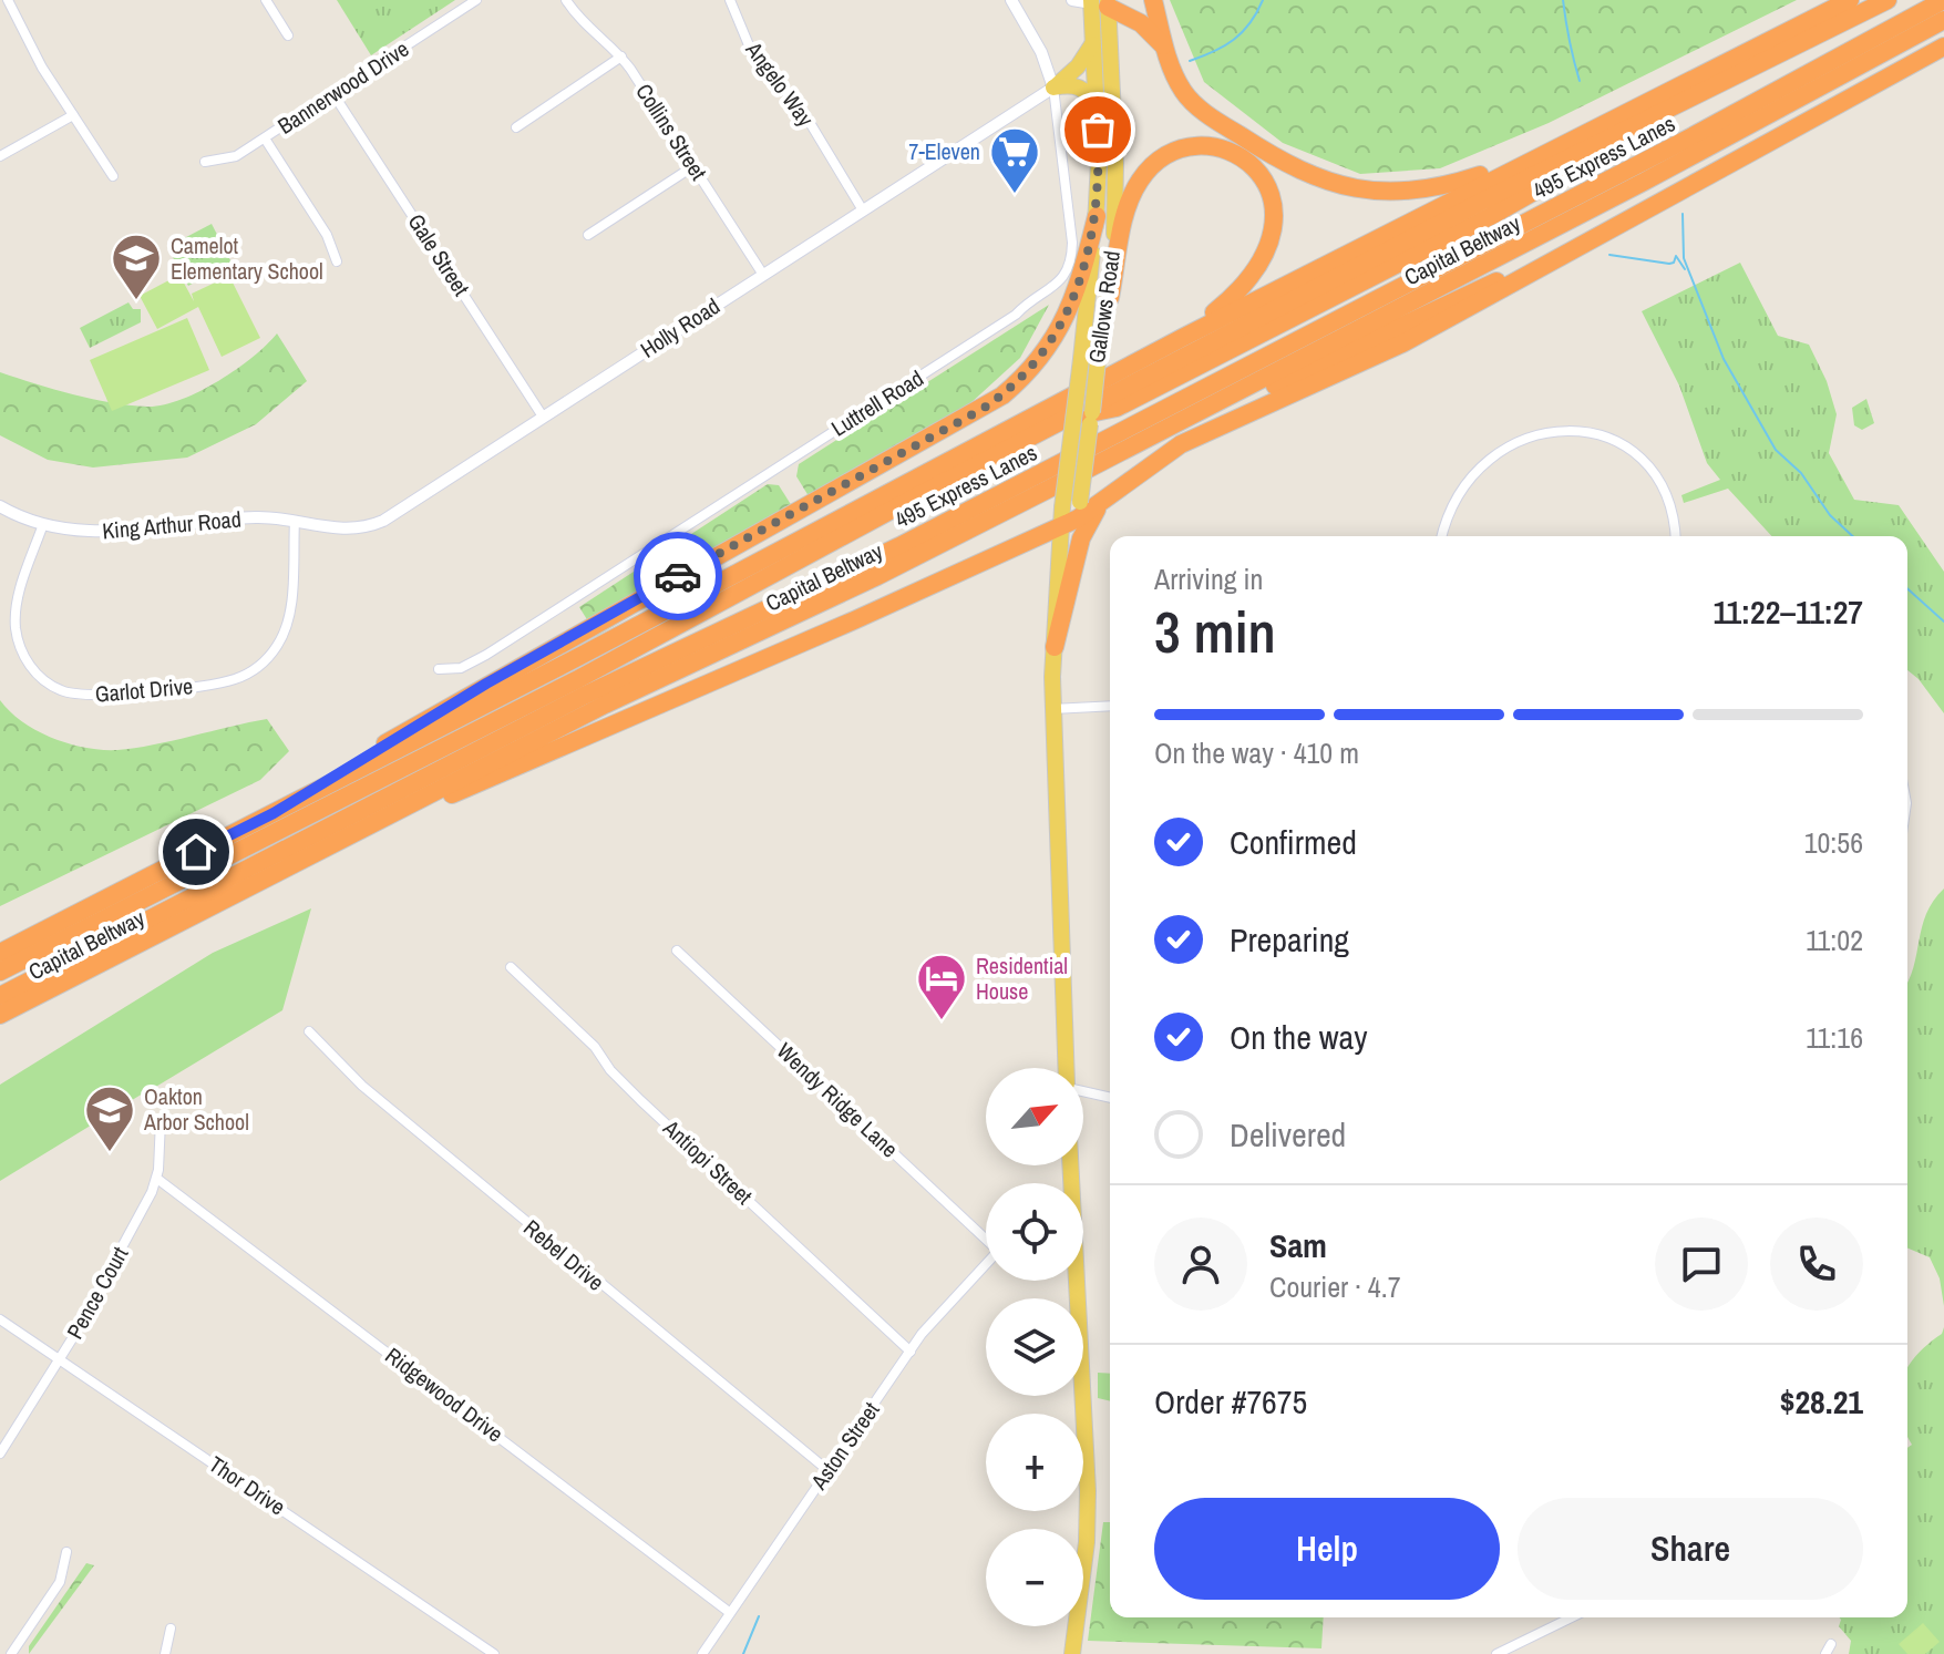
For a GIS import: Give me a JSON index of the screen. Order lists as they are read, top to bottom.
{
  "streets": {
    "highway": ["495 Express Lanes", "Capital Beltway"],
    "main road": ["Gallows Road"],
    "street": [
      "Angelo Way",
      "Bannerwood Drive",
      "Collins Street",
      "Gale Street",
      "Holly Road",
      "Luttrell Road",
      "King Arthur Road",
      "Garlot Drive",
      "Wendy Ridge Lane",
      "Antiopi Street",
      "Rebel Drive",
      "Pence Court",
      "Ridgewood Drive",
      "Aston Street",
      "Thor Drive"
    ]
  },
  "crossings": [
    ["Angelo Way", "Holly Road"],
    ["Bannerwood Drive", "Gale Street"],
    ["Collins Street", "Holly Road"],
    ["Gale Street", "Holly Road"],
    ["Holly Road", "Luttrell Road"],
    ["Holly Road", "King Arthur Road"],
    ["Holly Road", "Garlot Drive"],
    ["King Arthur Road", "Garlot Drive"],
    ["Antiopi Street", "Aston Street"],
    ["Rebel Drive", "Aston Street"],
    ["Pence Court", "Ridgewood Drive"],
    ["Pence Court", "Thor Drive"],
    ["Ridgewood Drive", "Aston Street"]
  ],
  "places": {
    "supermarket": ["7-Eleven"],
    "school or university": ["Camelot Elementary School", "Oakton Arbor School"],
    "hotel": ["Residential House"]
  },
  "north": "top right",
  "page": {
    "heading": ["3 min", "Arriving in", "11:22–11:27"],
    "panel": [
      "Sam",
      "Courier · 4.7",
      "Order #7675",
      "$28.21"
    ],
    "bar": "On the way · 410 m",
    "list": [
      ["Confirmed", "10:56"],
      ["Preparing", "11:02"],
      ["On the way", "11:16"],
      "Delivered"
    ],
    "map_buttons": ["+", "−"],
    "buttons": ["Help", "Share"]
  }
}
